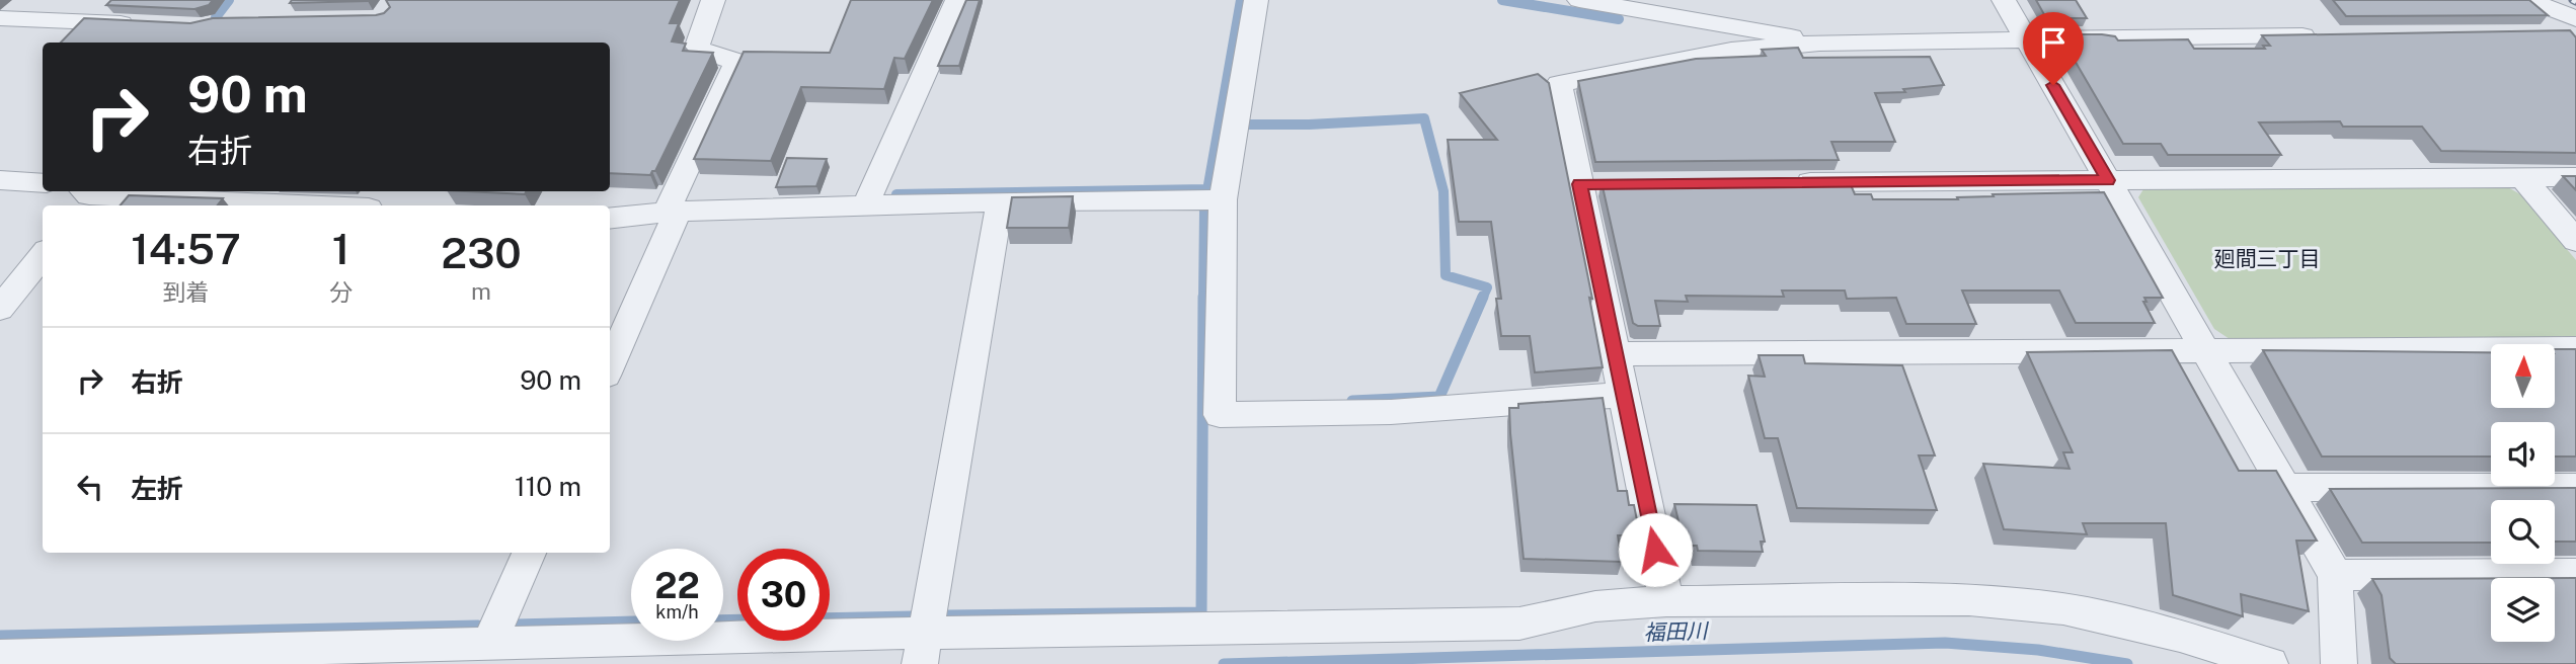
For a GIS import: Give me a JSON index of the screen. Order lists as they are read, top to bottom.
{
  "districts": ["廻間三丁目"],
  "water": ["福田川"],
  "north": "top",
  "page": {
    "turn": ["90 m", "右折"],
    "eta": [
      "14:57",
      "到着",
      "1",
      "分",
      "230",
      "m"
    ],
    "list": [
      {
        "name": "右折",
        "value": "90 m"
      },
      {
        "name": "左折",
        "value": "110 m"
      }
    ],
    "speed": "22 km/h",
    "limit": "30"
  }
}
